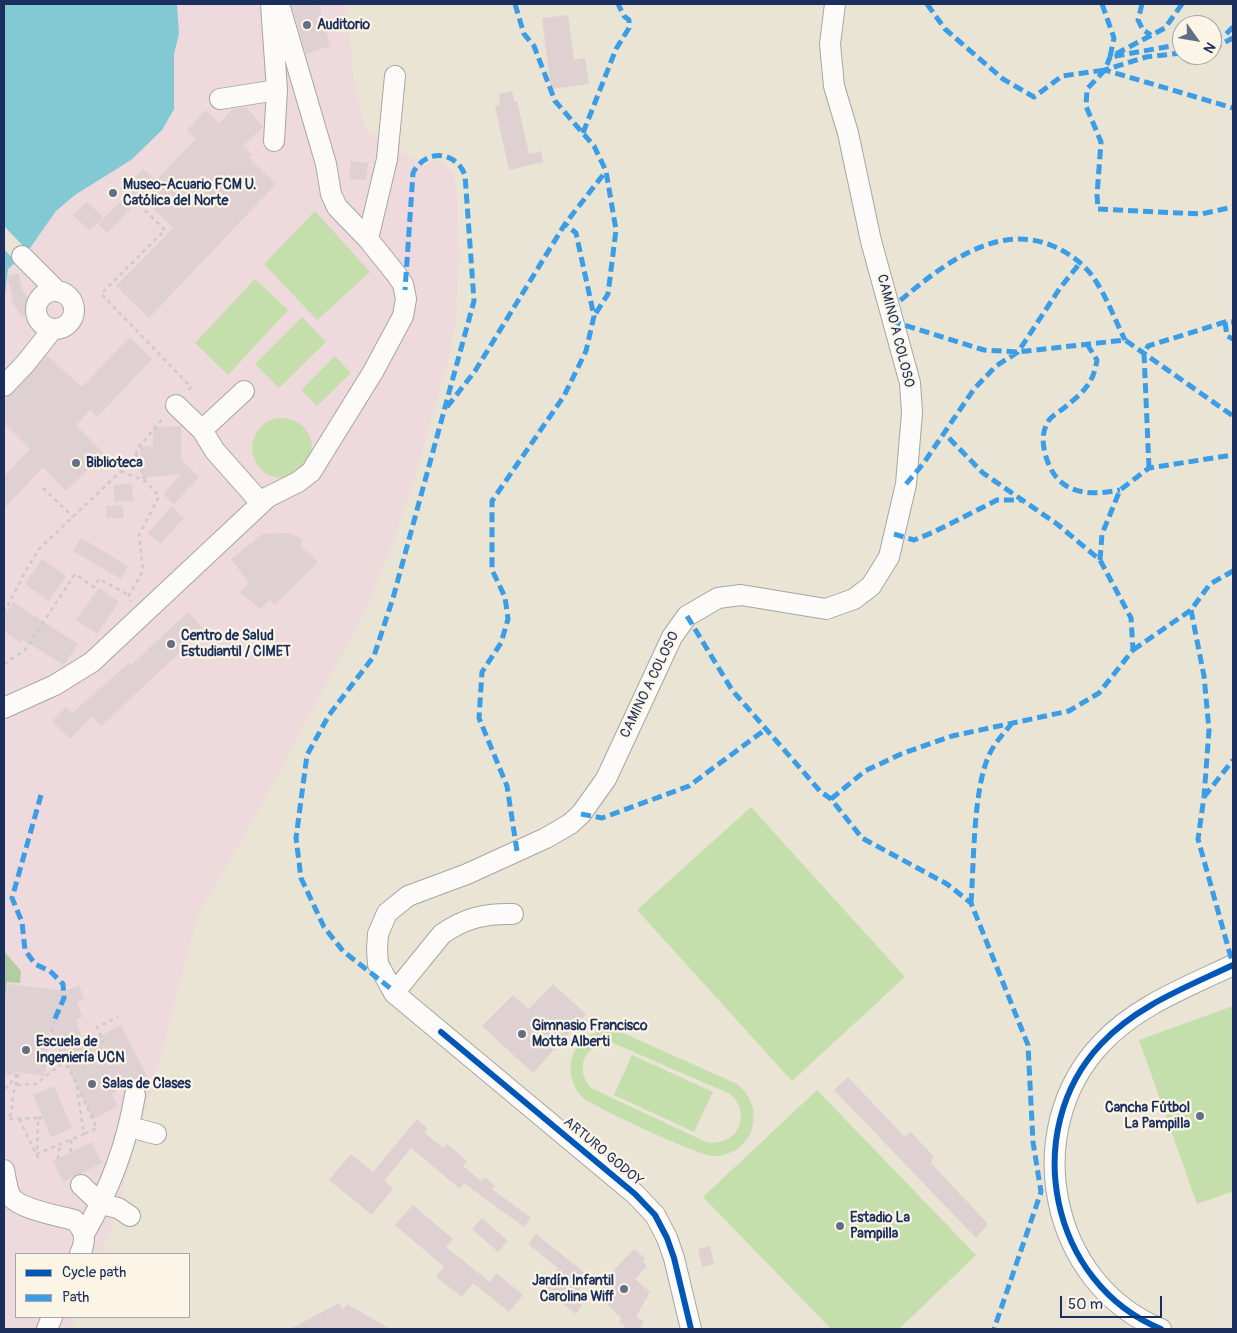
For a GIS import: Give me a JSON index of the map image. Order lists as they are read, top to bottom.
{
  "streets": {
    "street": ["CAMINO A COLOSO", "ARTURO GODOY"]
  },
  "crossings": [
    ["CAMINO A COLOSO", "ARTURO GODOY"]
  ],
  "places": [
    "Auditorio",
    "Museo-Acuario FCM U. Católica del Norte",
    "Biblioteca",
    "Centro de Salud Estudiantil / CIMET",
    "Gimnasio Francisco Motta Alberti",
    "Escuela de Ingeniería UCN",
    "Salas de Clases",
    "Cancha Fútbol La Pampilla",
    "Estadio La Pampilla",
    "Jardín Infantil Carolina Wiff"
  ],
  "legend": ["Cycle path", "Path"],
  "scale_bar": "50 m",
  "north": "bottom right"
}
